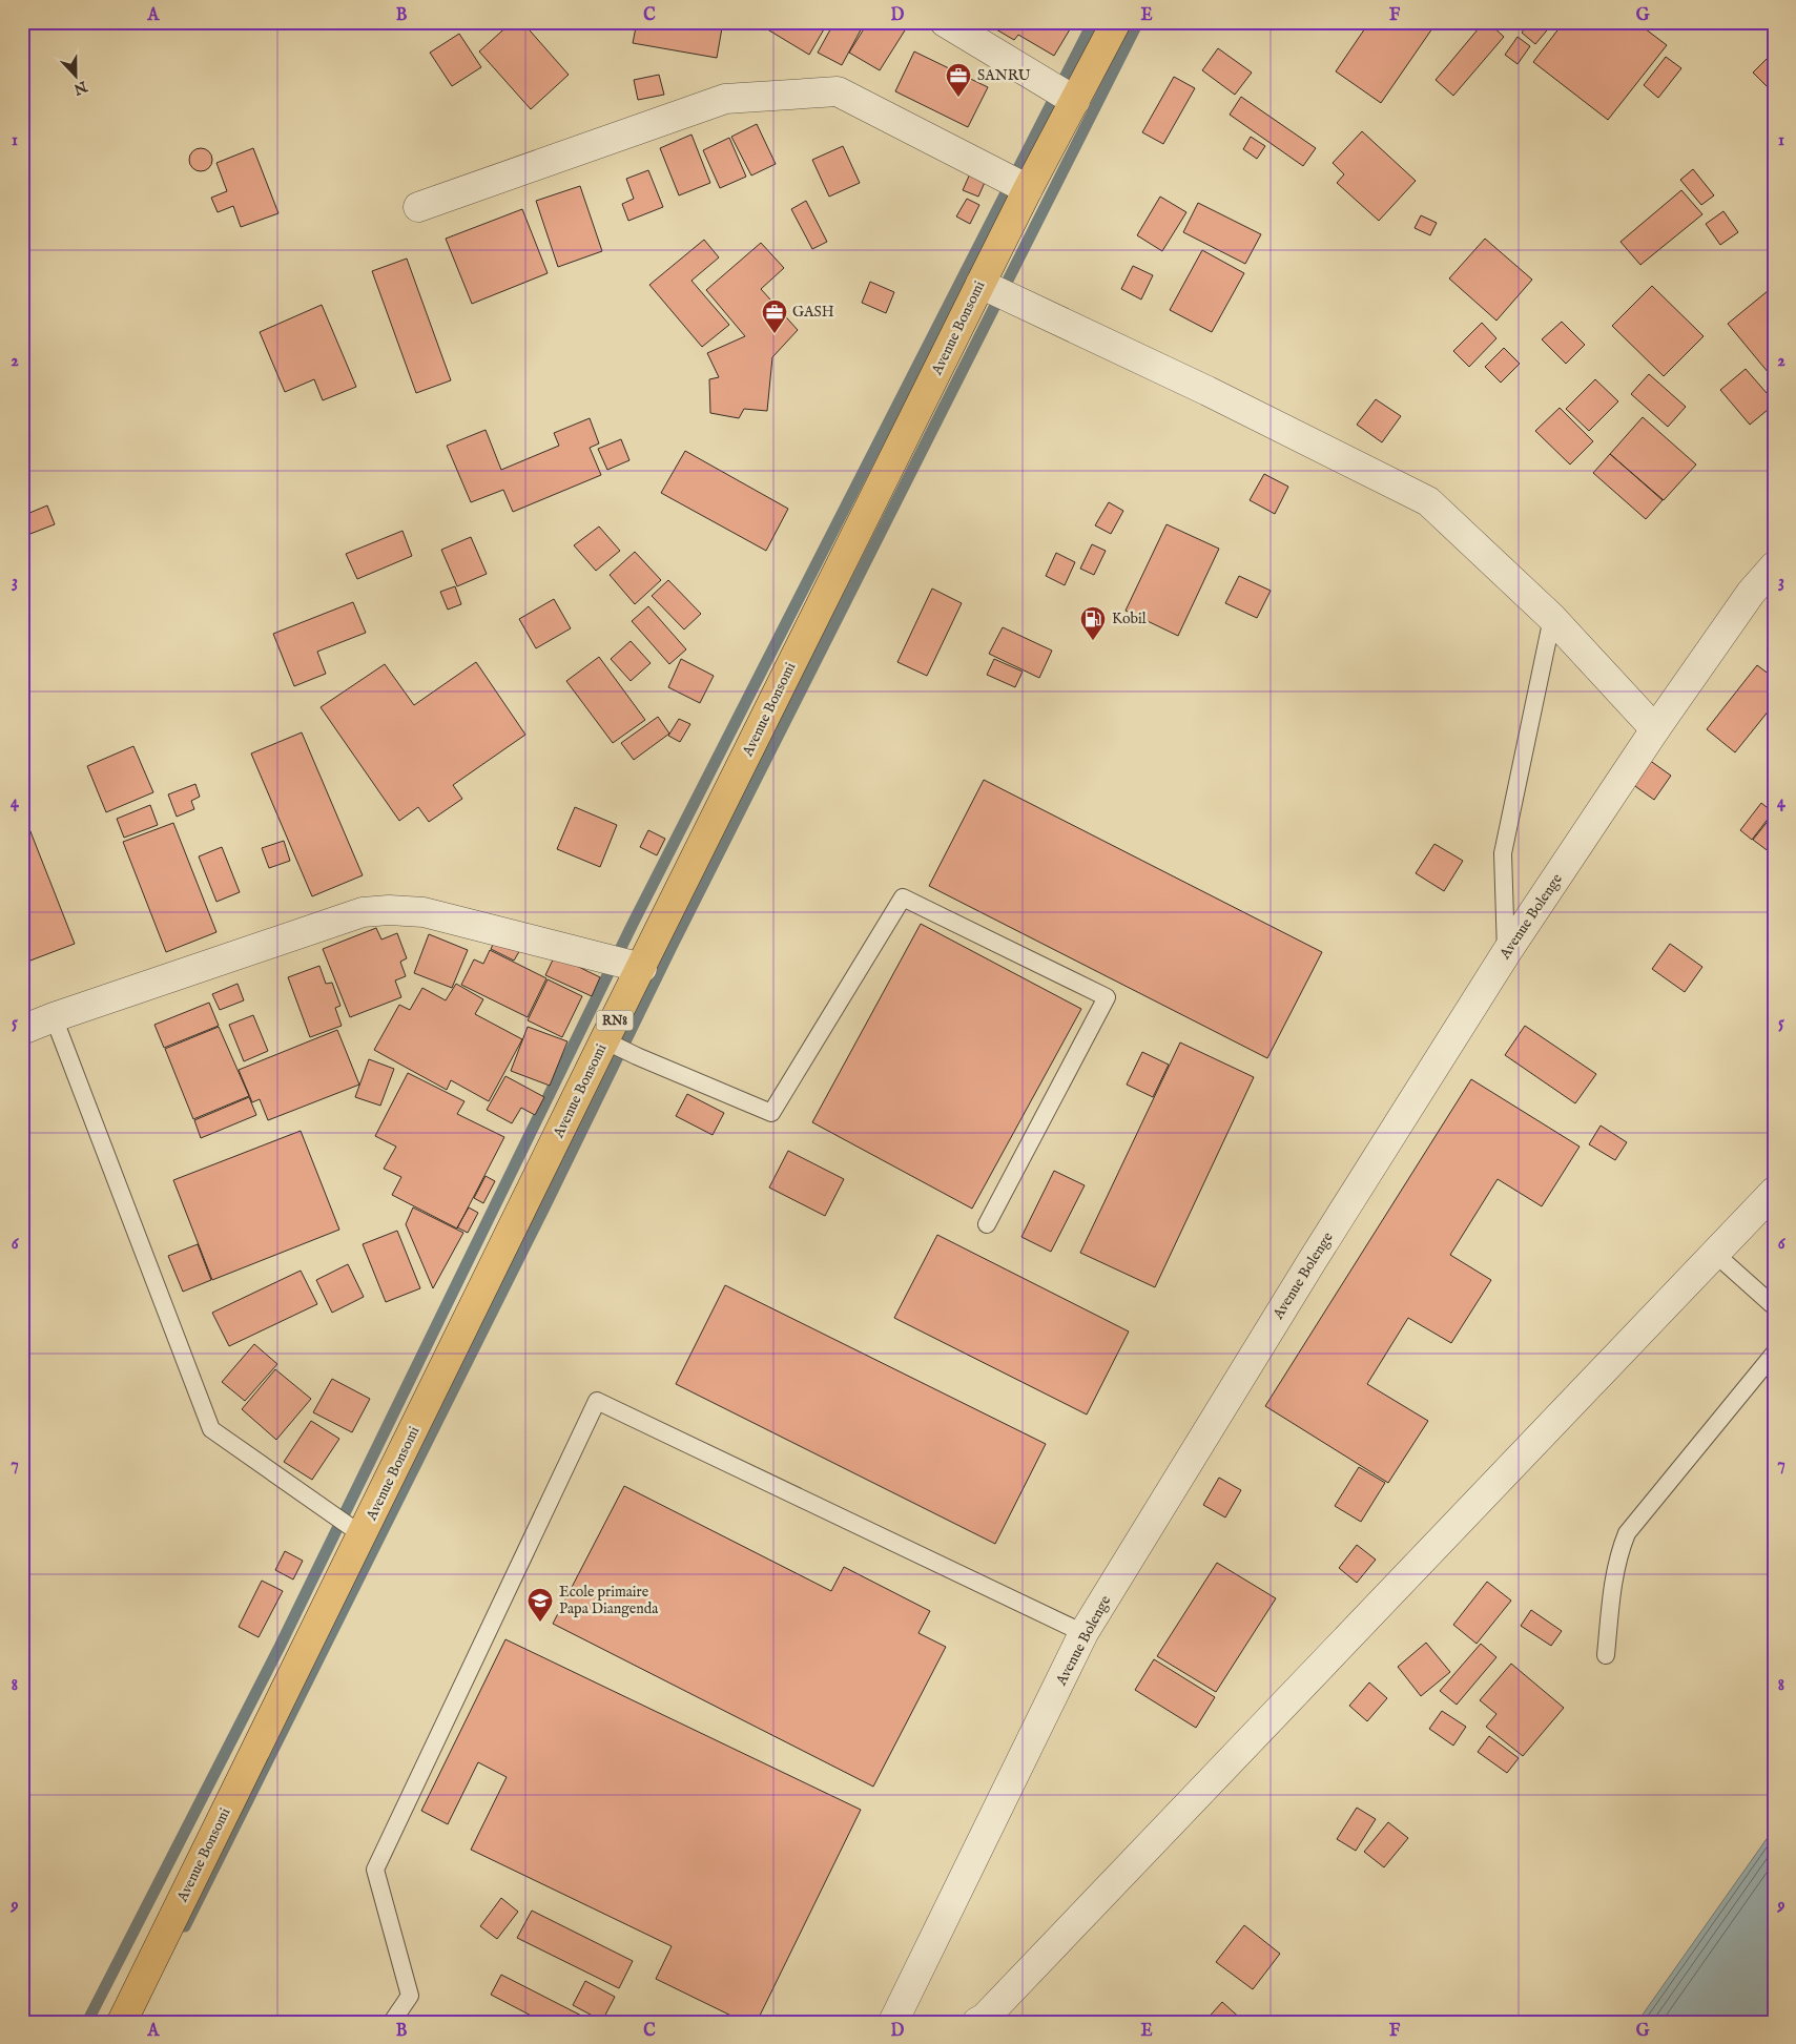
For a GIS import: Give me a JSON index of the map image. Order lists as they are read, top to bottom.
{
  "streets": {
    "main road": ["Avenue Bonsomi", "RN8"],
    "street": ["Avenue Bolenge"]
  },
  "places": {
    "office": ["SANRU", "GASH"],
    "fuel station": ["Kobil"],
    "school or university": ["Ecole primaire Papa Diangenda"]
  },
  "north": "bottom",
  "grid": {
    "columns": [
      "A",
      "B",
      "C",
      "D",
      "E",
      "F",
      "G"
    ],
    "rows": [
      "1",
      "2",
      "3",
      "4",
      "5",
      "6",
      "7",
      "8",
      "9"
    ]
  }
}
